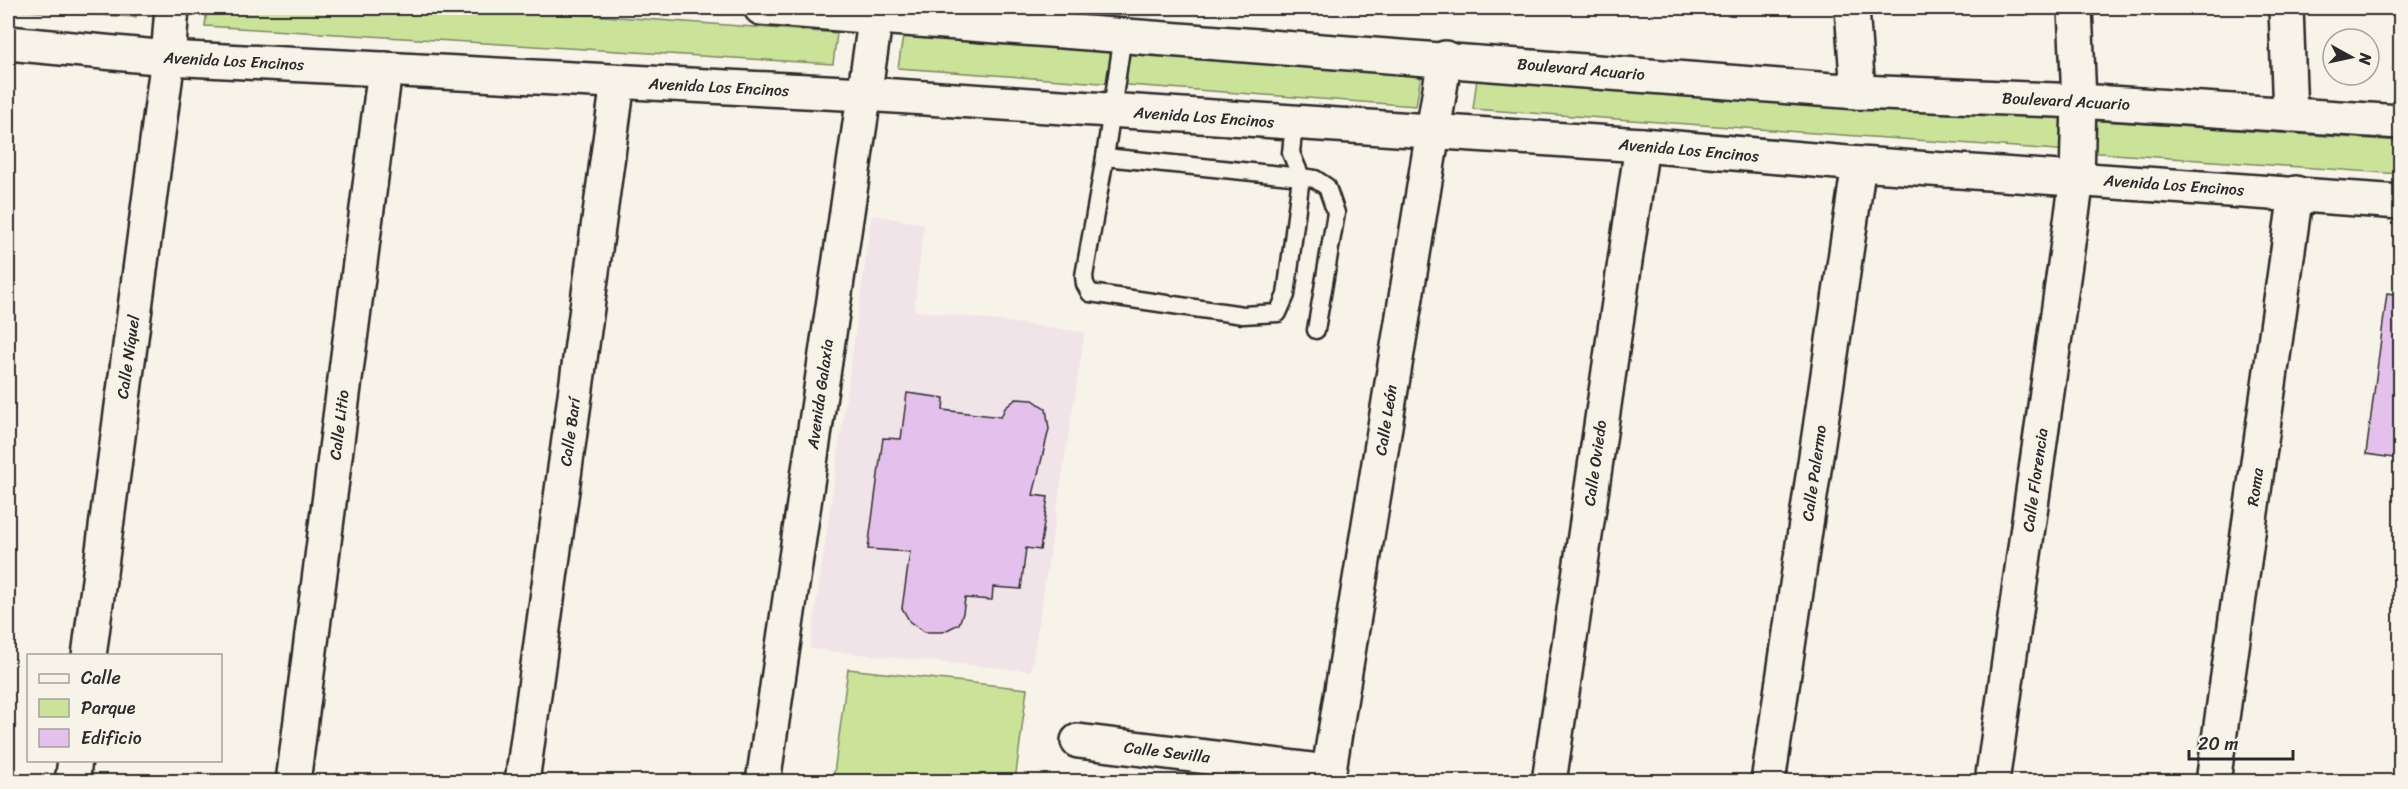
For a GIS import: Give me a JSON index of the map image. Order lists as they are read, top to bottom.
{
  "streets": {
    "street": [
      "Avenida Los Encinos",
      "Boulevard Acuario",
      "Calle Níquel",
      "Avenida Galaxia",
      "Calle León",
      "Calle Litio",
      "Calle Barí",
      "Calle Oviedo",
      "Calle Palermo",
      "Calle Florencia",
      "Roma",
      "Calle Sevilla"
    ]
  },
  "crossings": [
    ["Avenida Los Encinos", "Calle Níquel"],
    ["Avenida Los Encinos", "Avenida Galaxia"],
    ["Avenida Los Encinos", "Calle León"],
    ["Avenida Los Encinos", "Calle Litio"],
    ["Avenida Los Encinos", "Calle Barí"],
    ["Avenida Los Encinos", "Calle Oviedo"],
    ["Avenida Los Encinos", "Calle Palermo"],
    ["Avenida Los Encinos", "Calle Florencia"],
    ["Avenida Los Encinos", "Roma"],
    ["Boulevard Acuario", "Avenida Galaxia"],
    ["Boulevard Acuario", "Calle León"],
    ["Boulevard Acuario", "Calle Florencia"],
    ["Calle León", "Calle Sevilla"]
  ],
  "legend": ["Calle", "Parque", "Edificio"],
  "scale_bar": "20 m",
  "north": "right"
}
